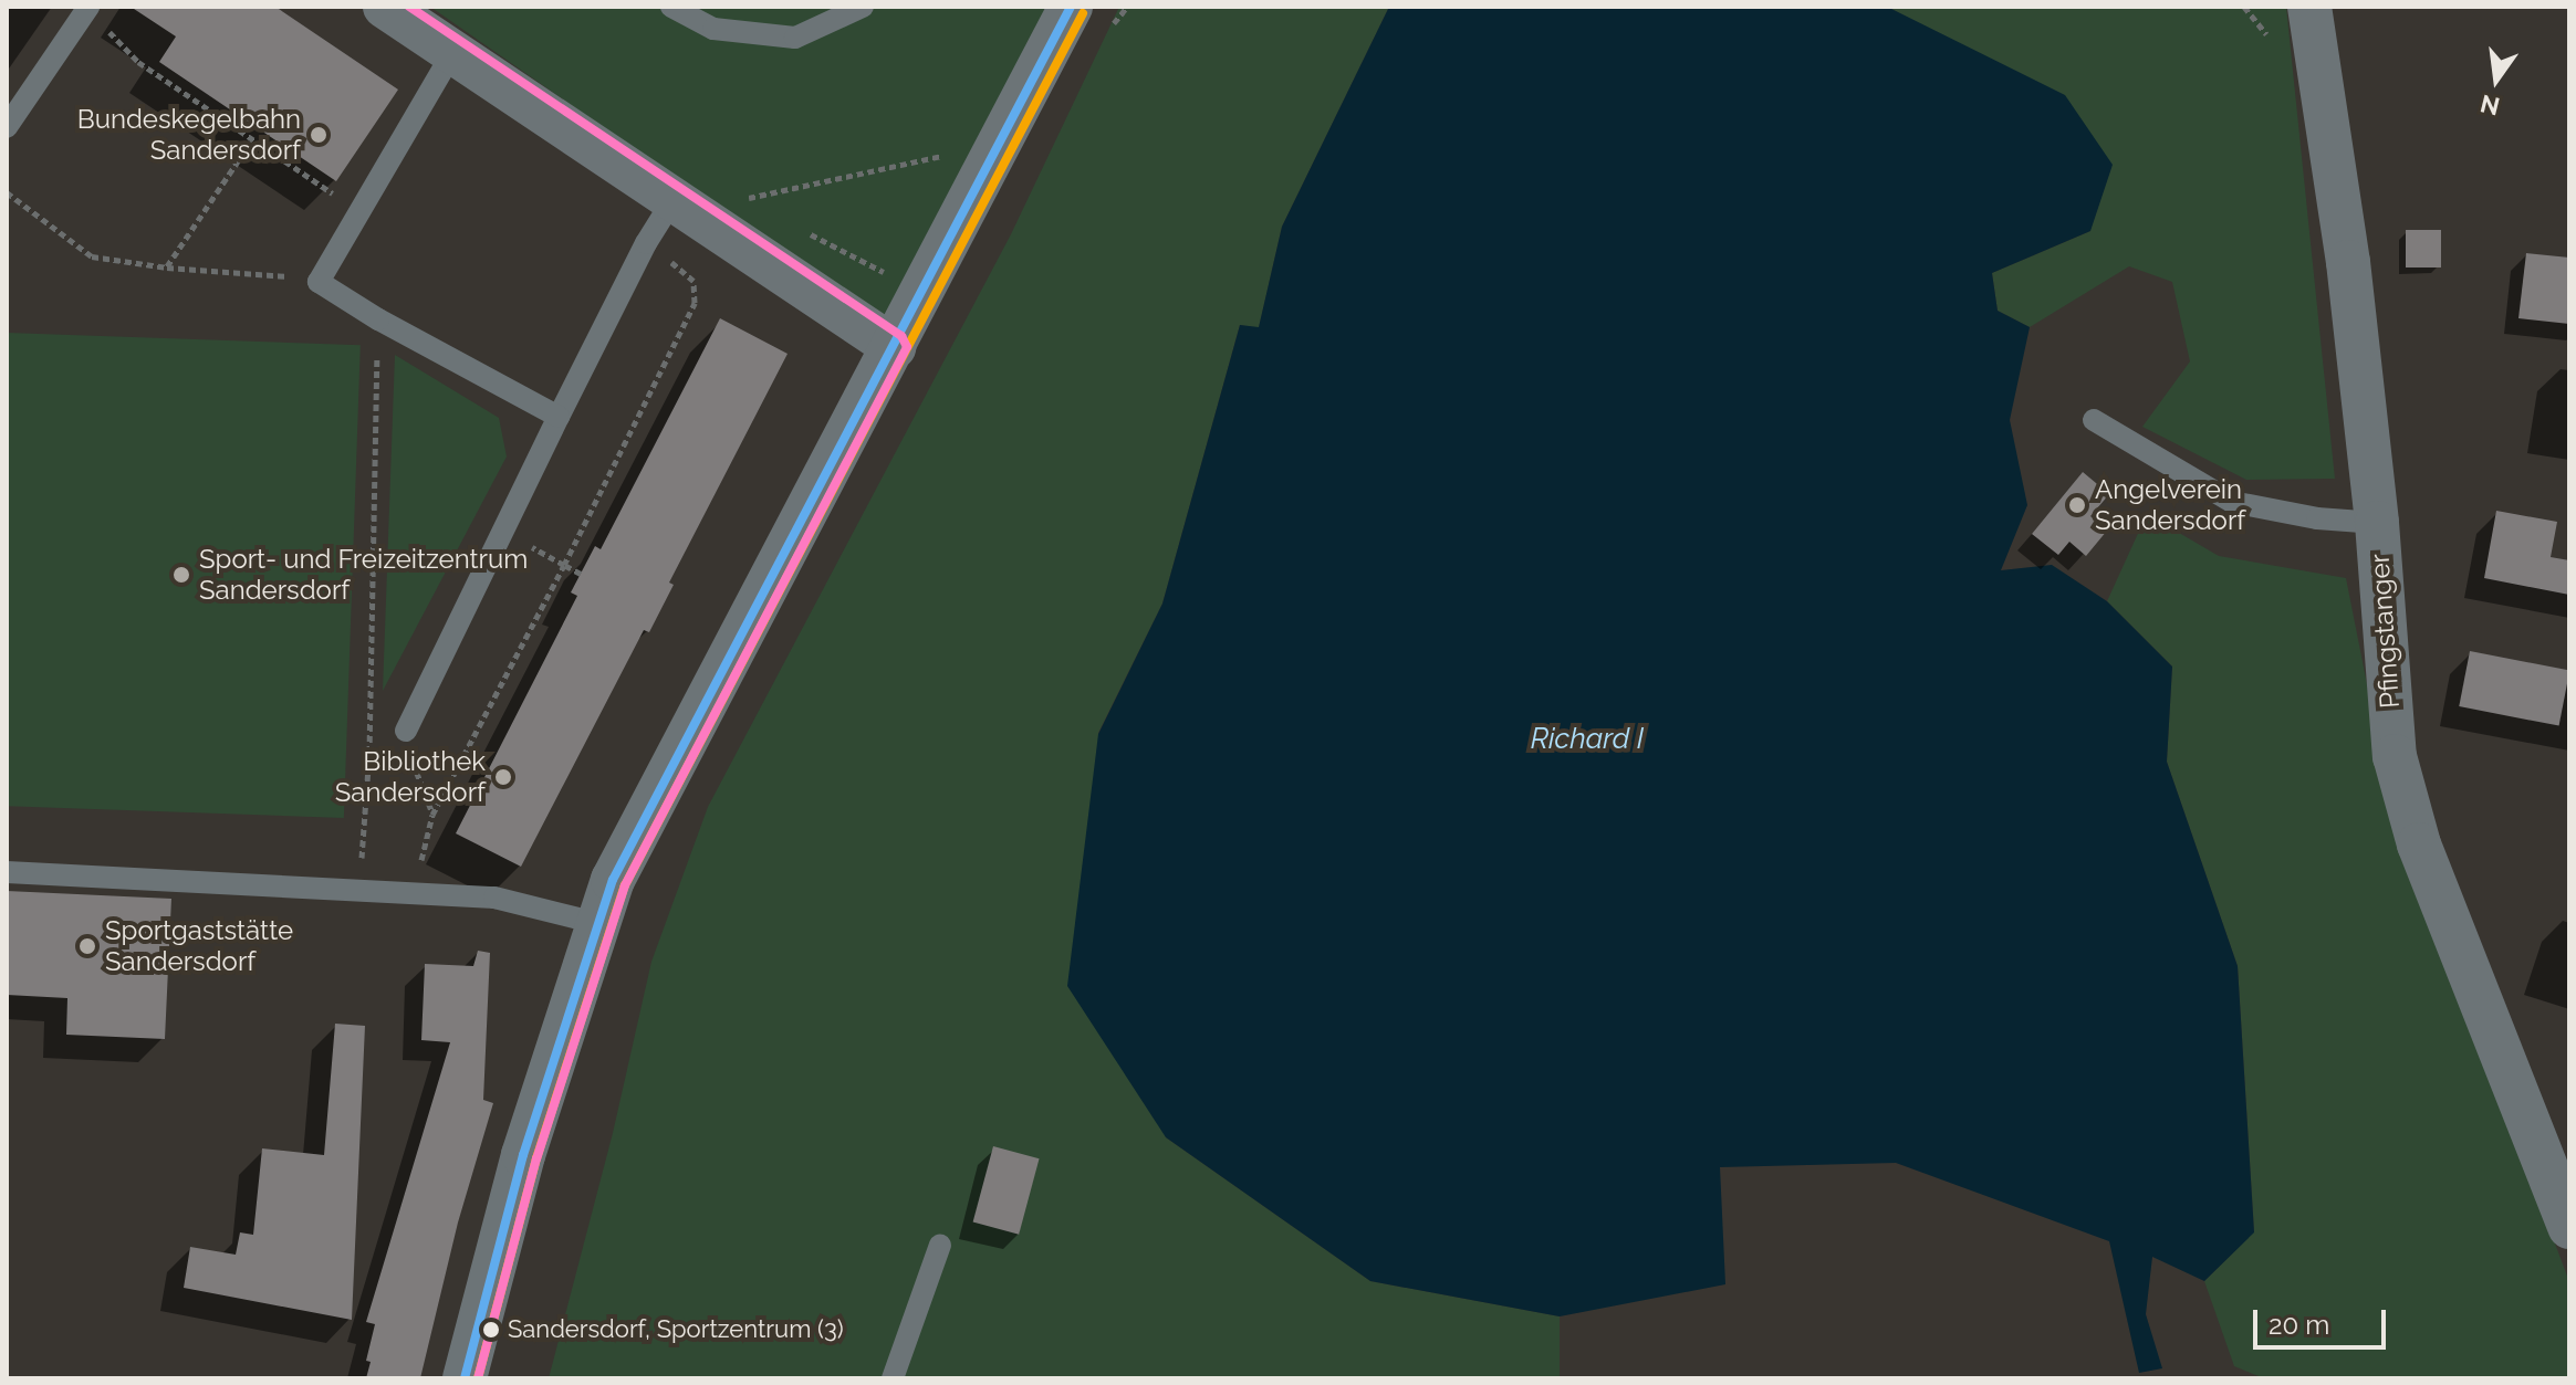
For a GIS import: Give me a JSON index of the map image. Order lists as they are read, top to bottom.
{
  "streets": {
    "street": ["Pfingstanger"]
  },
  "water": ["Richard I"],
  "places": [
    "Bundeskegelbahn Sandersdorf",
    "Angelverein Sandersdorf",
    "Sport- und Freizeitzentrum Sandersdorf",
    "Bibliothek Sandersdorf",
    "Sportgaststätte Sandersdorf",
    "Sandersdorf, Sportzentrum (3)"
  ],
  "scale_bar": "20 m",
  "north": "bottom"
}
